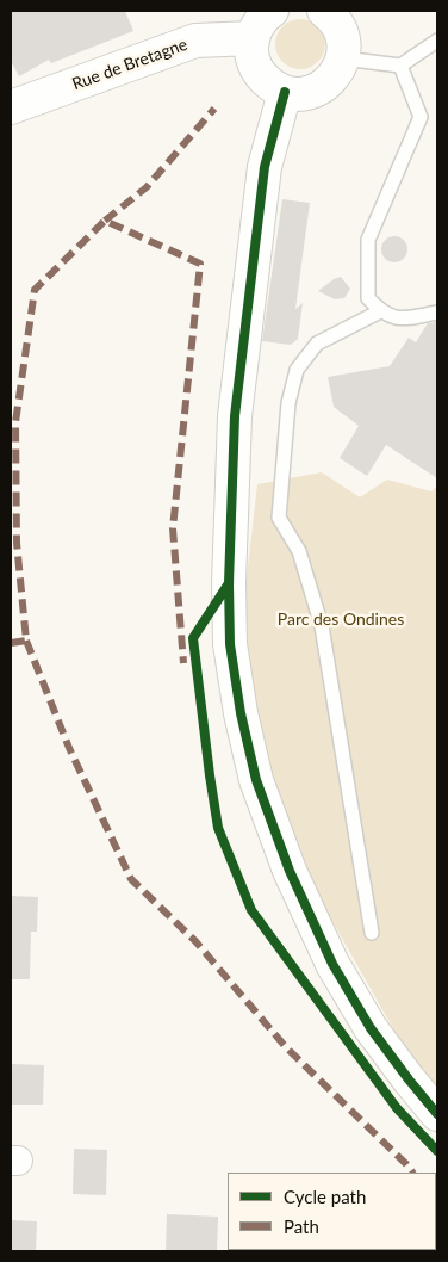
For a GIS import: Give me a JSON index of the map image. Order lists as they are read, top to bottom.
{
  "streets": {
    "street": ["Rue de Bretagne"]
  },
  "parks": ["Parc des Ondines"],
  "legend": ["Cycle path", "Path"]
}
